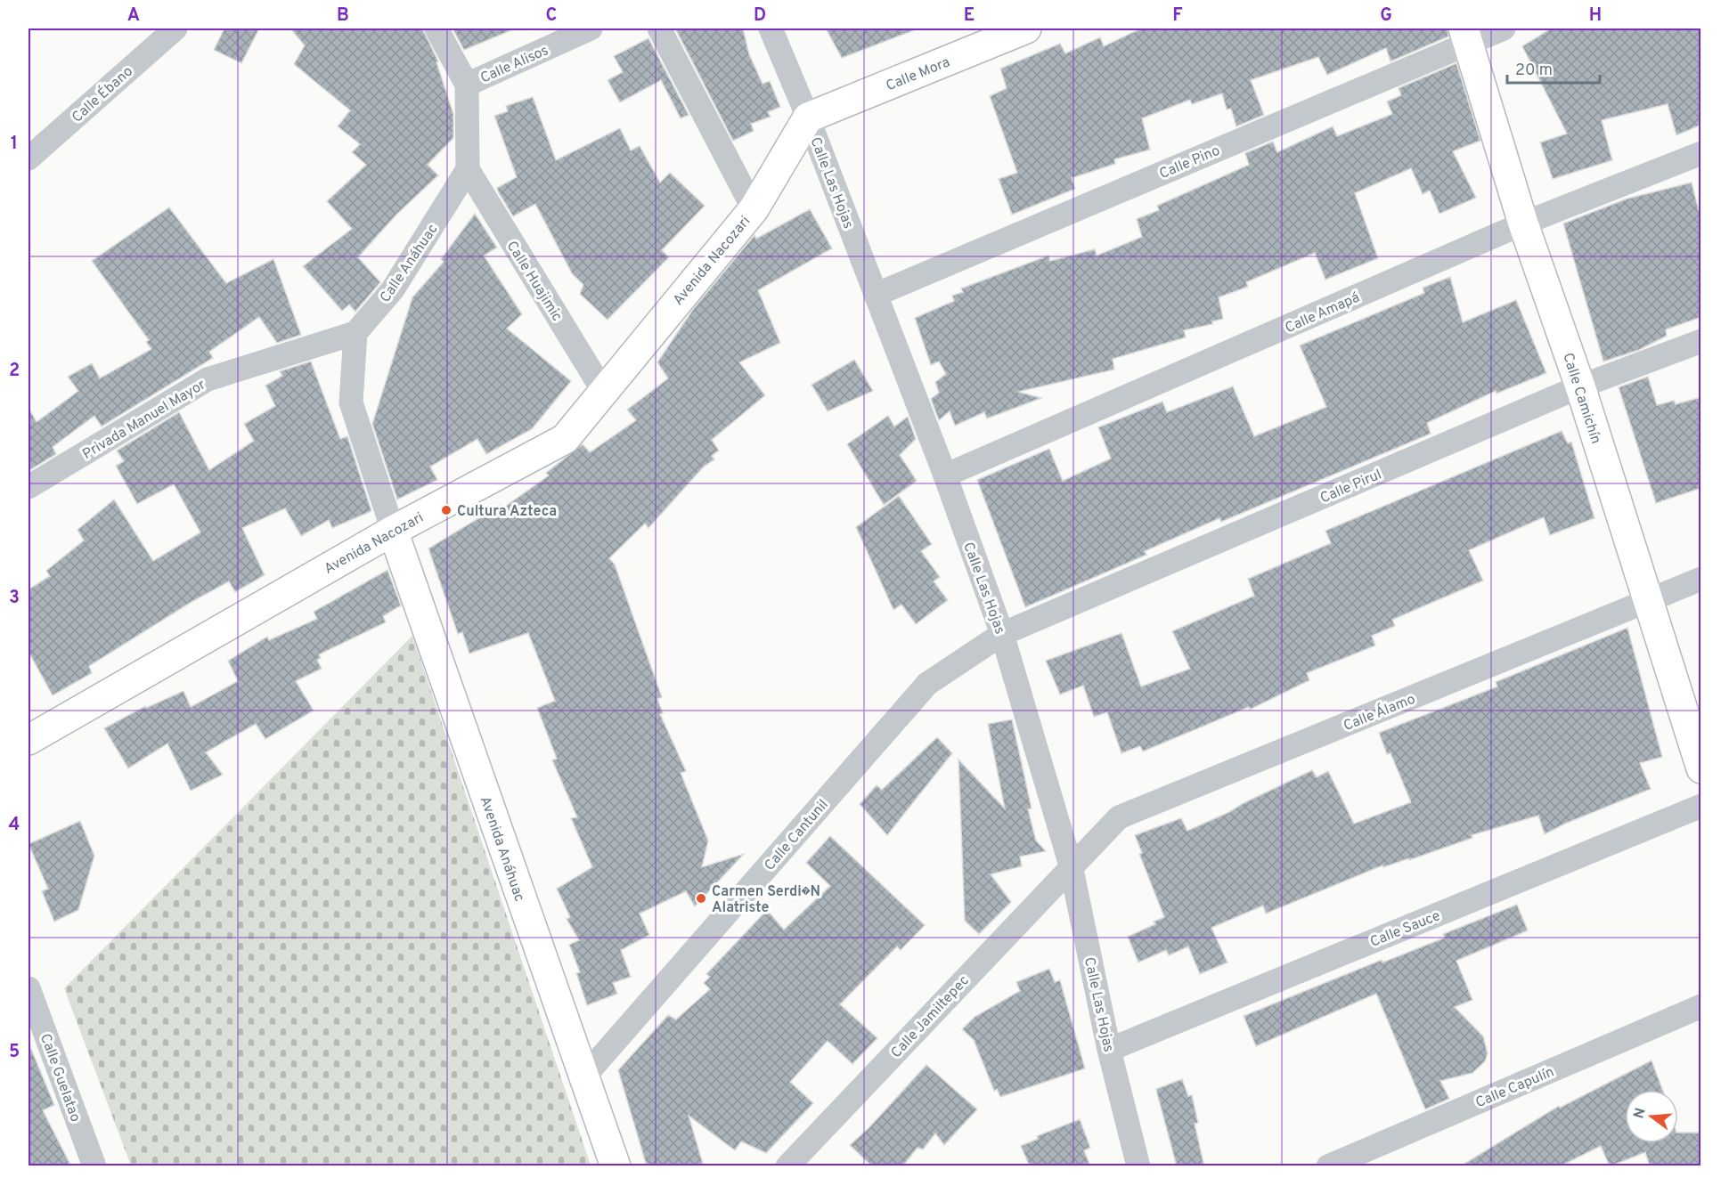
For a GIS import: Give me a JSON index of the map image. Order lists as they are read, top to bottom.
{
  "streets": {
    "street": [
      "Calle Alisos",
      "Calle Mora",
      "Calle Ébano",
      "Calle Pino",
      "Calle Las Hojas",
      "Avenida Nacozari",
      "Calle Anáhuac",
      "Calle Huajimic",
      "Calle Amapá",
      "Calle Camichín",
      "Privada Manuel Mayor",
      "Calle Pirul",
      "Calle Álamo",
      "Calle Cantunil",
      "Avenida Anáhuac",
      "Calle Sauce",
      "Calle Jamiltepec",
      "Calle Guelatao",
      "Calle Capulín"
    ]
  },
  "crossings": [
    ["Calle Mora", "Calle Las Hojas"],
    ["Calle Mora", "Avenida Nacozari"],
    ["Calle Pino", "Calle Las Hojas"],
    ["Calle Pino", "Calle Camichín"],
    ["Calle Las Hojas", "Avenida Nacozari"],
    ["Calle Las Hojas", "Calle Amapá"],
    ["Calle Las Hojas", "Calle Pirul"],
    ["Calle Las Hojas", "Calle Álamo"],
    ["Calle Las Hojas", "Calle Cantunil"],
    ["Calle Las Hojas", "Calle Sauce"],
    ["Calle Las Hojas", "Calle Jamiltepec"],
    ["Avenida Nacozari", "Calle Huajimic"],
    ["Avenida Nacozari", "Avenida Anáhuac"],
    ["Calle Anáhuac", "Calle Huajimic"],
    ["Calle Anáhuac", "Privada Manuel Mayor"],
    ["Calle Amapá", "Calle Camichín"],
    ["Calle Camichín", "Calle Pirul"],
    ["Calle Camichín", "Calle Álamo"],
    ["Calle Pirul", "Calle Cantunil"],
    ["Calle Álamo", "Calle Jamiltepec"],
    ["Calle Cantunil", "Avenida Anáhuac"]
  ],
  "places": ["Cultura Azteca", "Carmen Serdi�N Alatriste"],
  "scale_bar": "20 m",
  "north": "left",
  "grid": {
    "columns": [
      "A",
      "B",
      "C",
      "D",
      "E",
      "F",
      "G",
      "H"
    ],
    "rows": [
      "1",
      "2",
      "3",
      "4",
      "5"
    ]
  }
}
